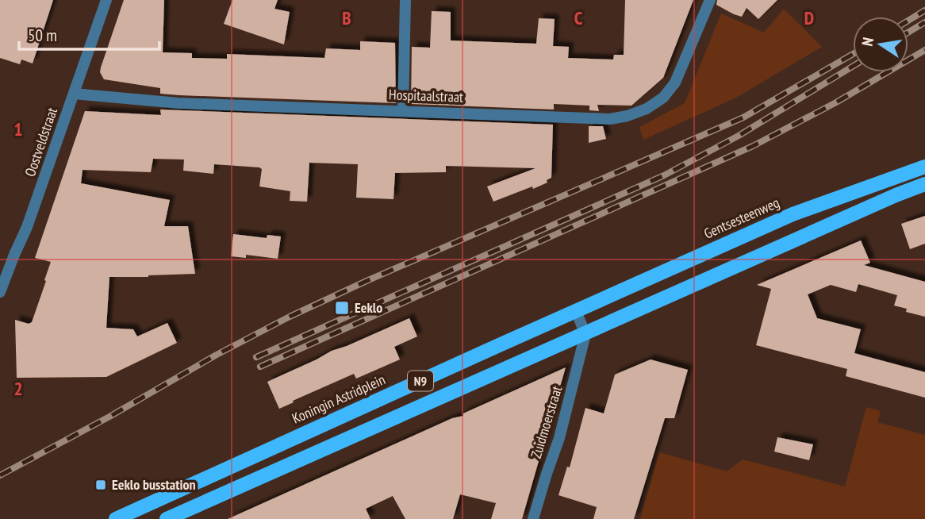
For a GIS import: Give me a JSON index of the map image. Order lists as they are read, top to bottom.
{
  "streets": {
    "main road": ["Gentsesteenweg", "N9", "Koningin Astridplein"],
    "street": ["Hospitaalstraat", "Oostveldstraat", "Zuidmoerstraat"]
  },
  "crossings": [
    ["Hospitaalstraat", "Oostveldstraat"],
    ["Gentsesteenweg", "Koningin Astridplein"],
    ["N9", "Zuidmoerstraat"]
  ],
  "places": {
    "transit": ["Eeklo", "Eeklo busstation"]
  },
  "scale_bar": "50 m",
  "north": "left",
  "grid": {
    "columns": ["B", "C", "D"],
    "rows": ["1", "2"]
  }
}
